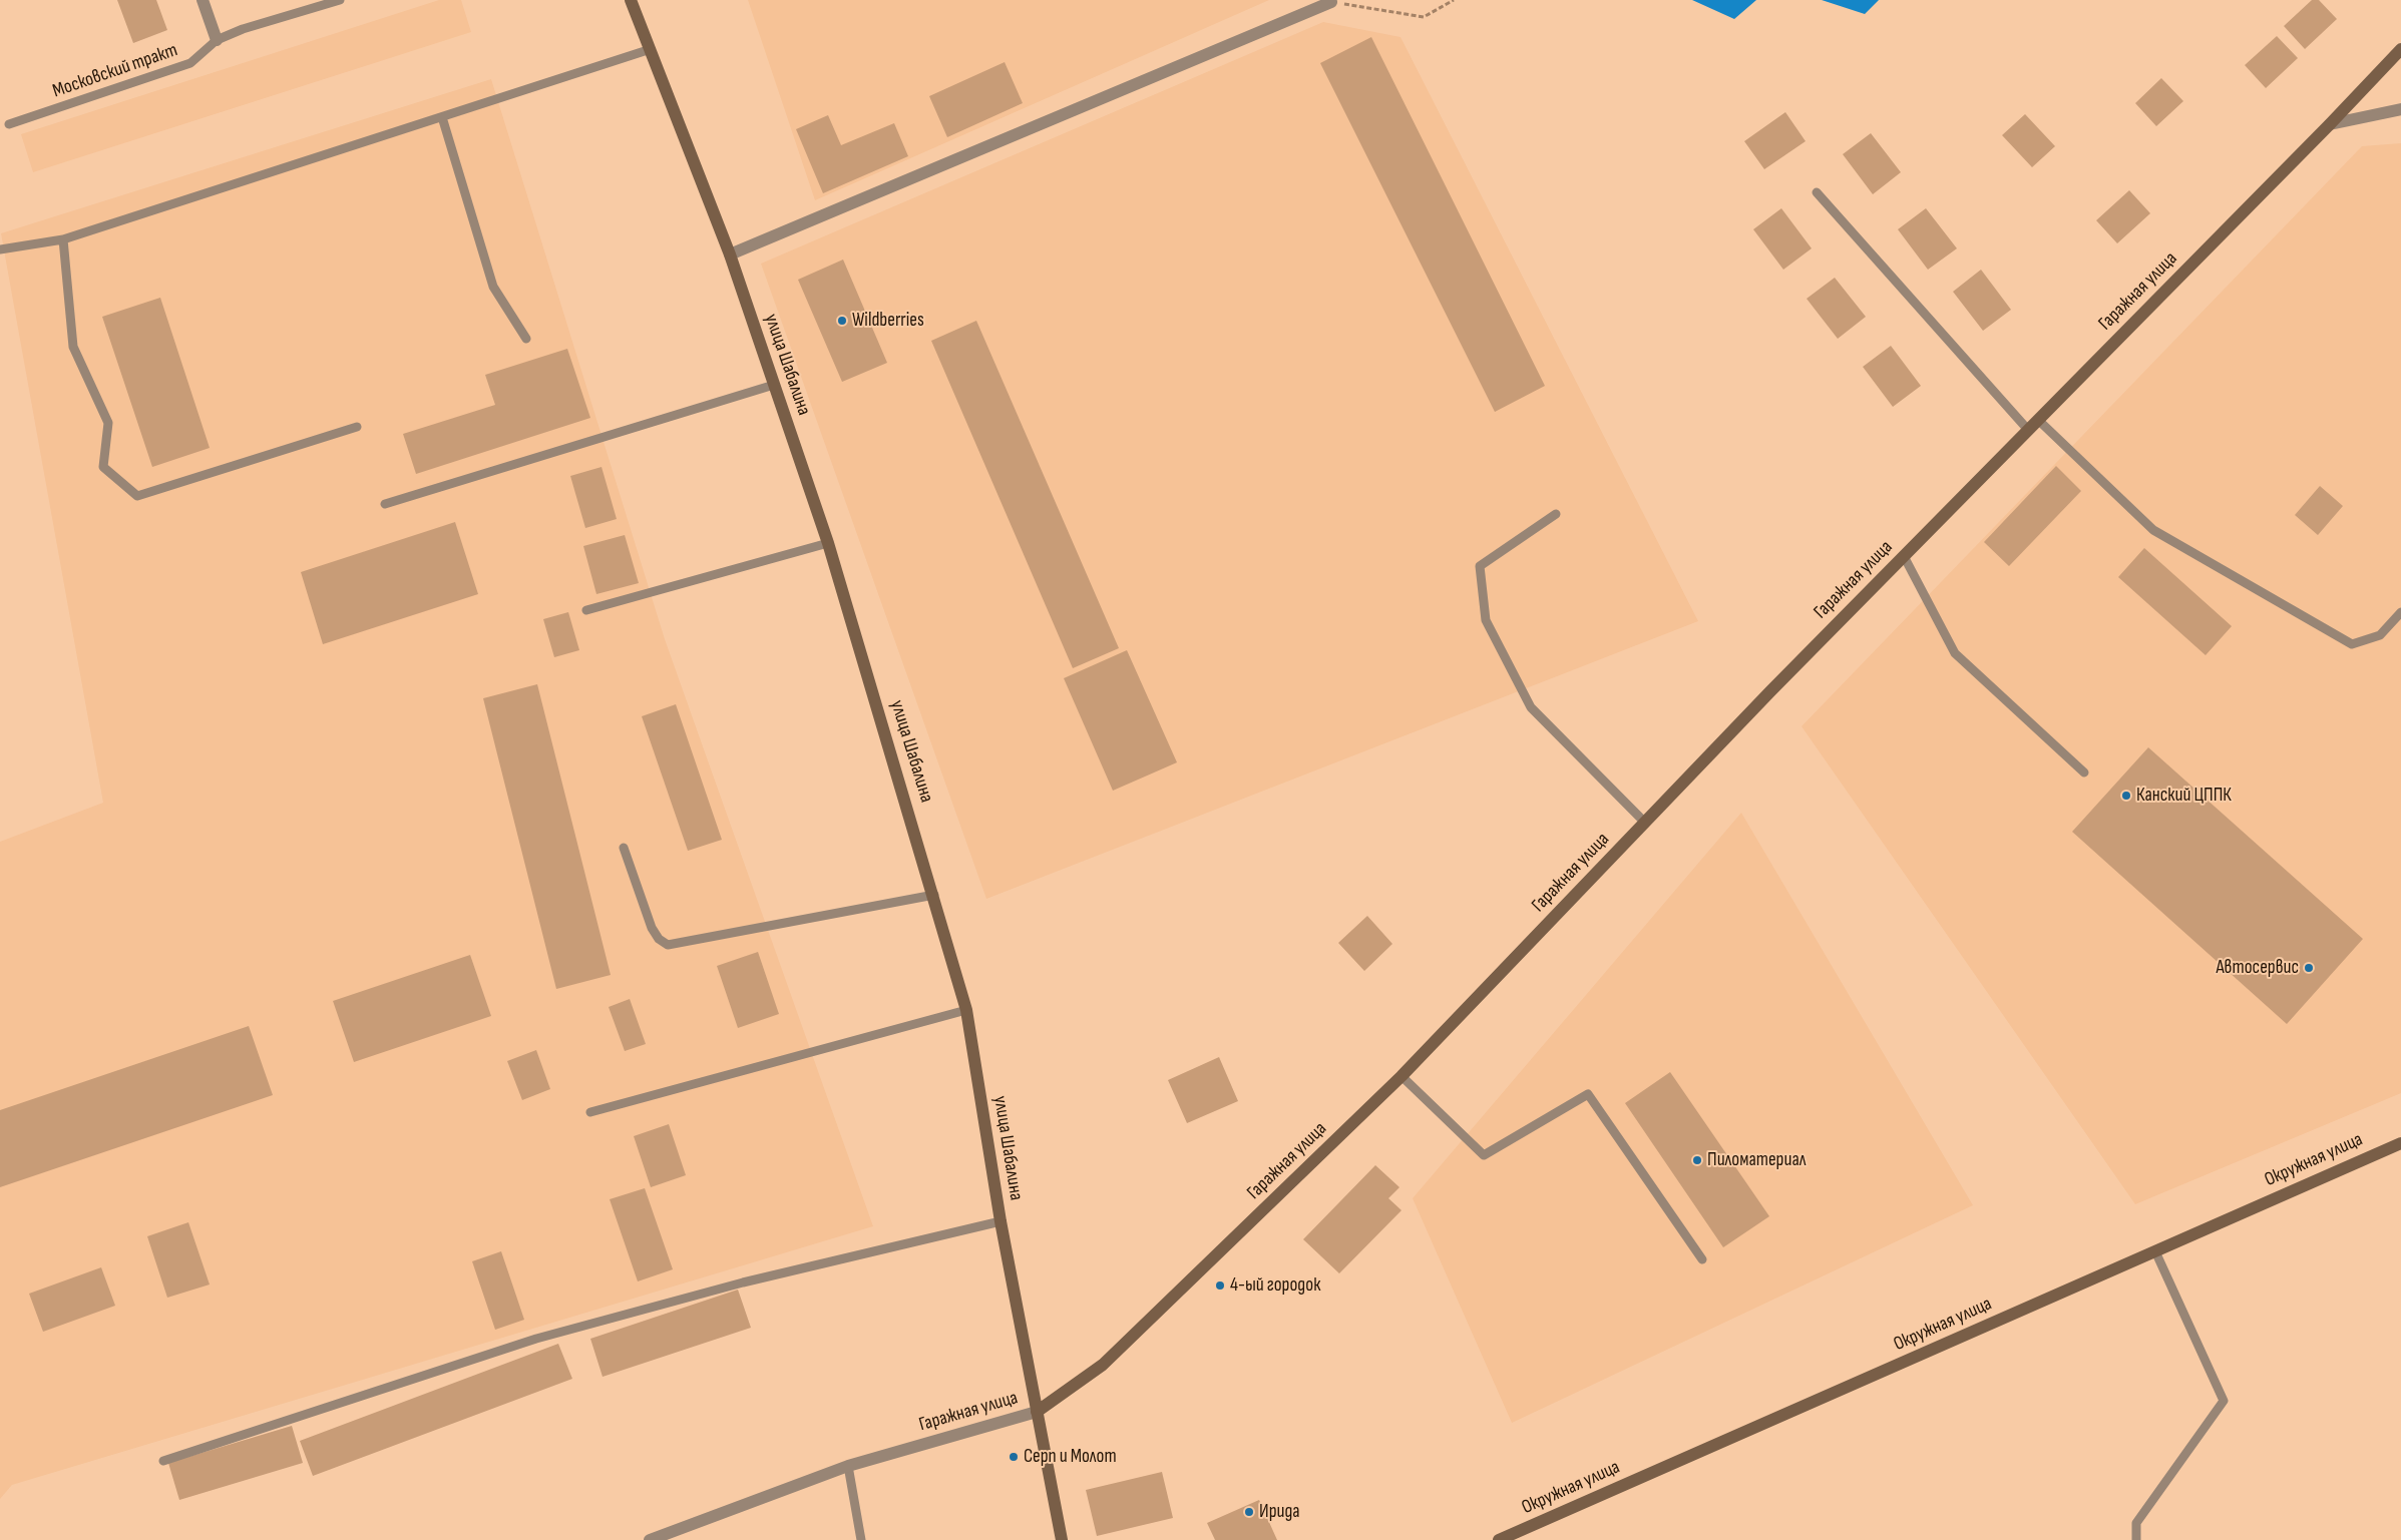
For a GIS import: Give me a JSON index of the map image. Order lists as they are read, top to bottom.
{
  "streets": {
    "street": ["Гаражная улица", "улица Шабалина", "Окружная улица"],
    "lane": ["Московский тракт"]
  },
  "crossings": [
    ["Гаражная улица", "улица Шабалина"]
  ],
  "places": [
    "Wildberries",
    "Канский ЦППК",
    "Автосервис",
    "Пиломатериал",
    "4-ый городок",
    "Серп и Молот",
    "Ирида"
  ]
}
